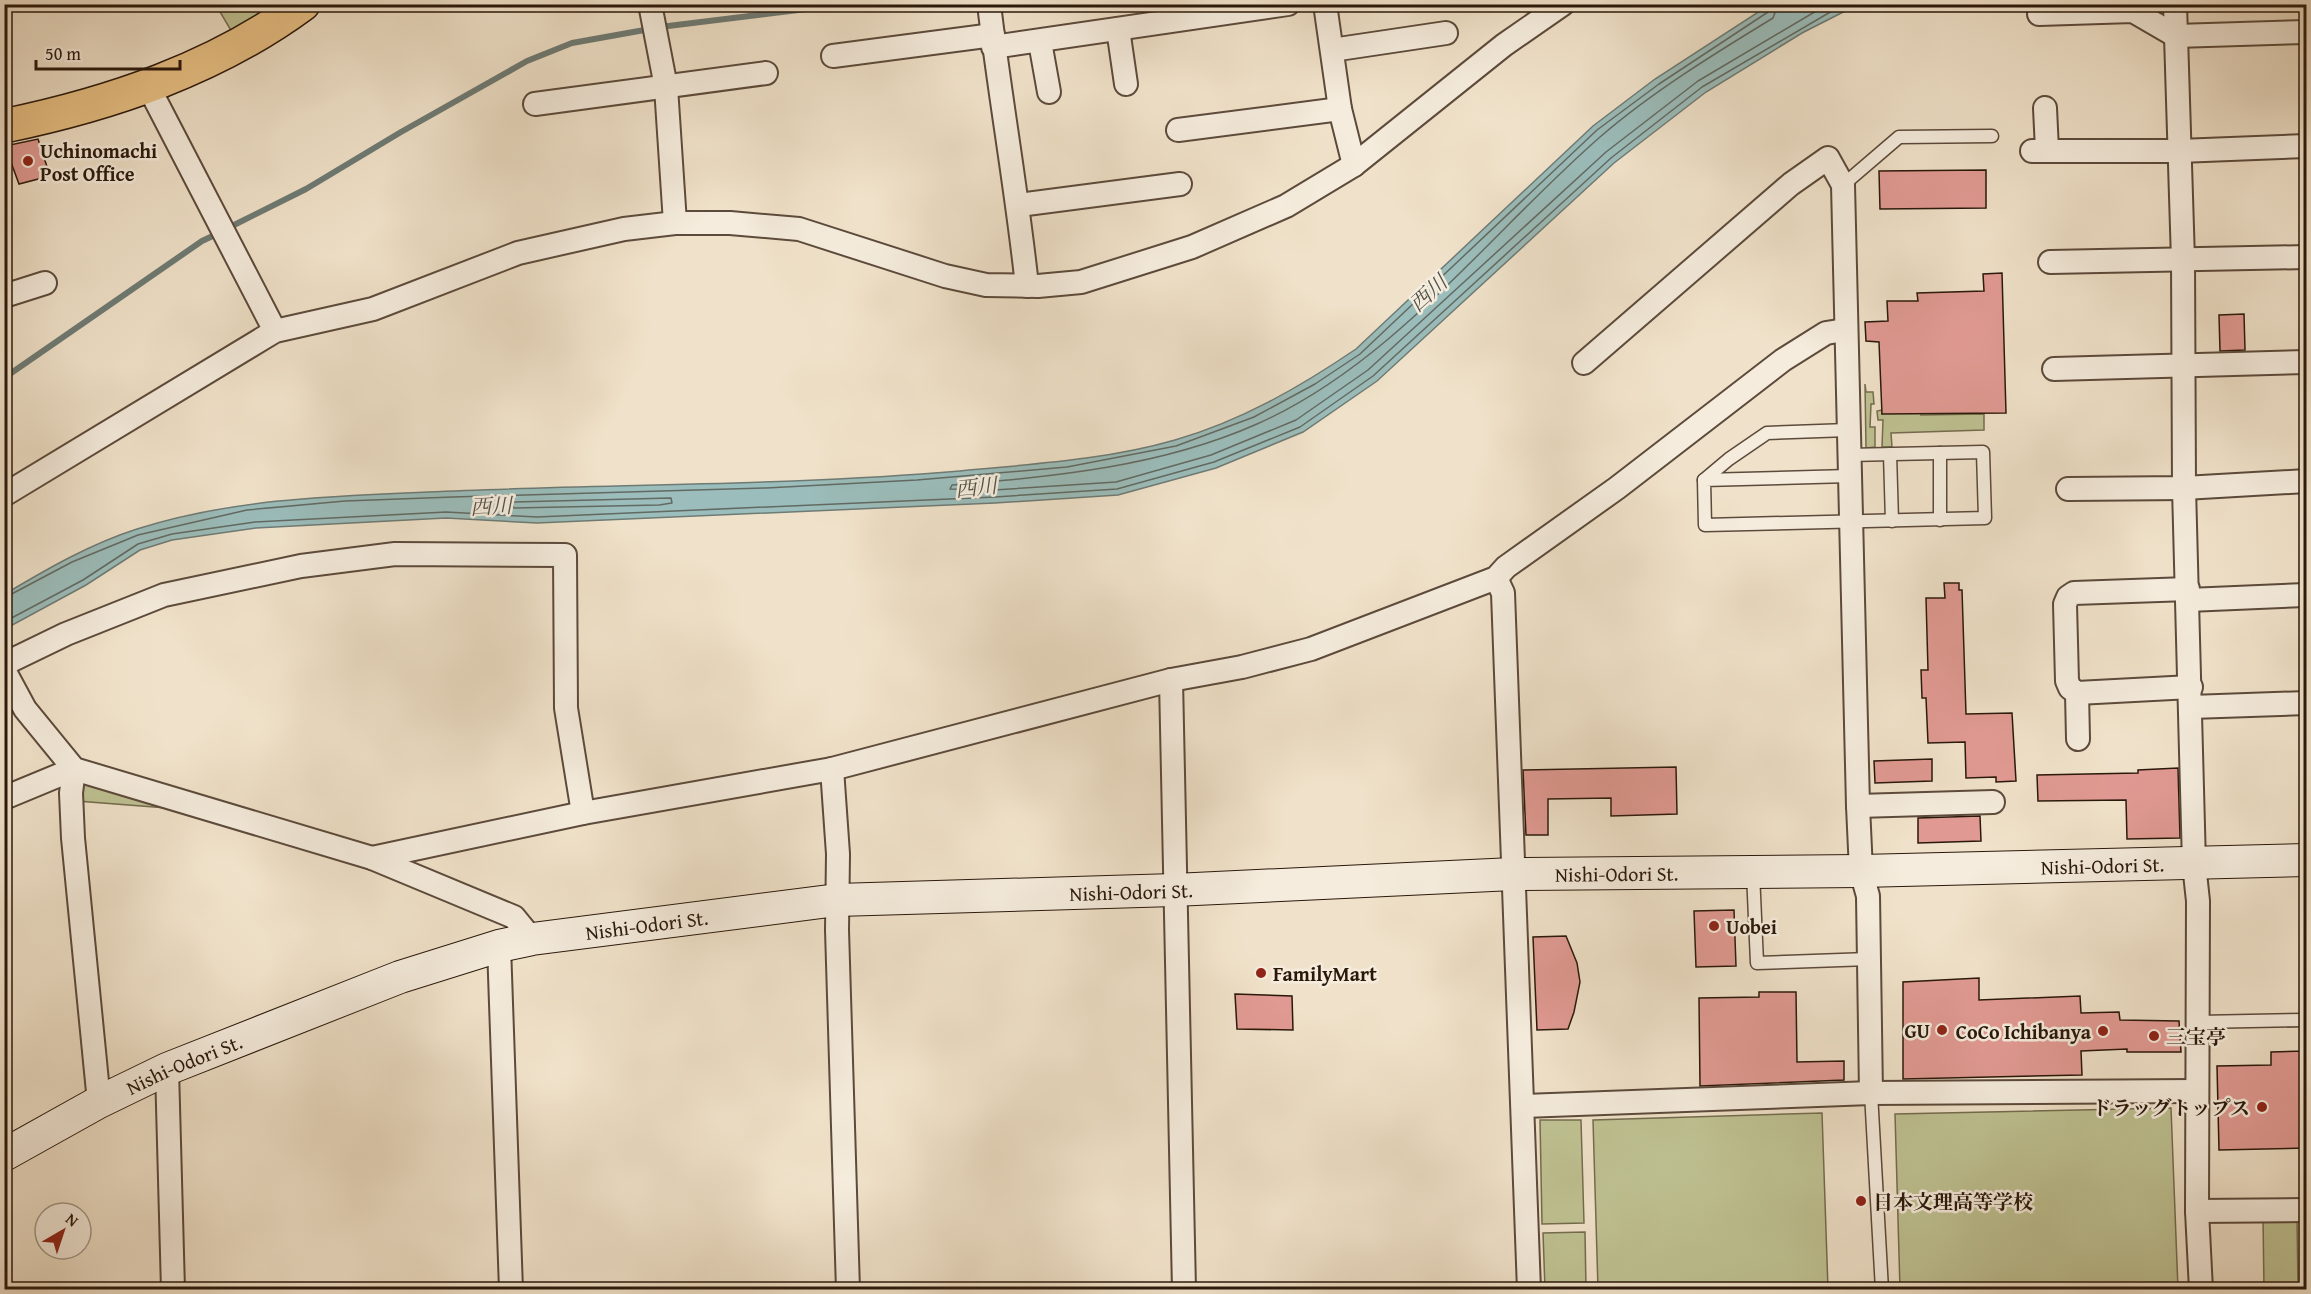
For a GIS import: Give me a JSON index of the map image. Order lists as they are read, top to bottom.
{
  "streets": {
    "street": ["Nishi-Odori St."]
  },
  "water": ["西川"],
  "places": [
    "Uchinomachi Post Office",
    "Uobei",
    "FamilyMart",
    "GU",
    "CoCo Ichibanya",
    "三宝亭",
    "ドラッグトップス",
    "日本文理高等学校"
  ],
  "scale_bar": "50 m",
  "north": "top right"
}
